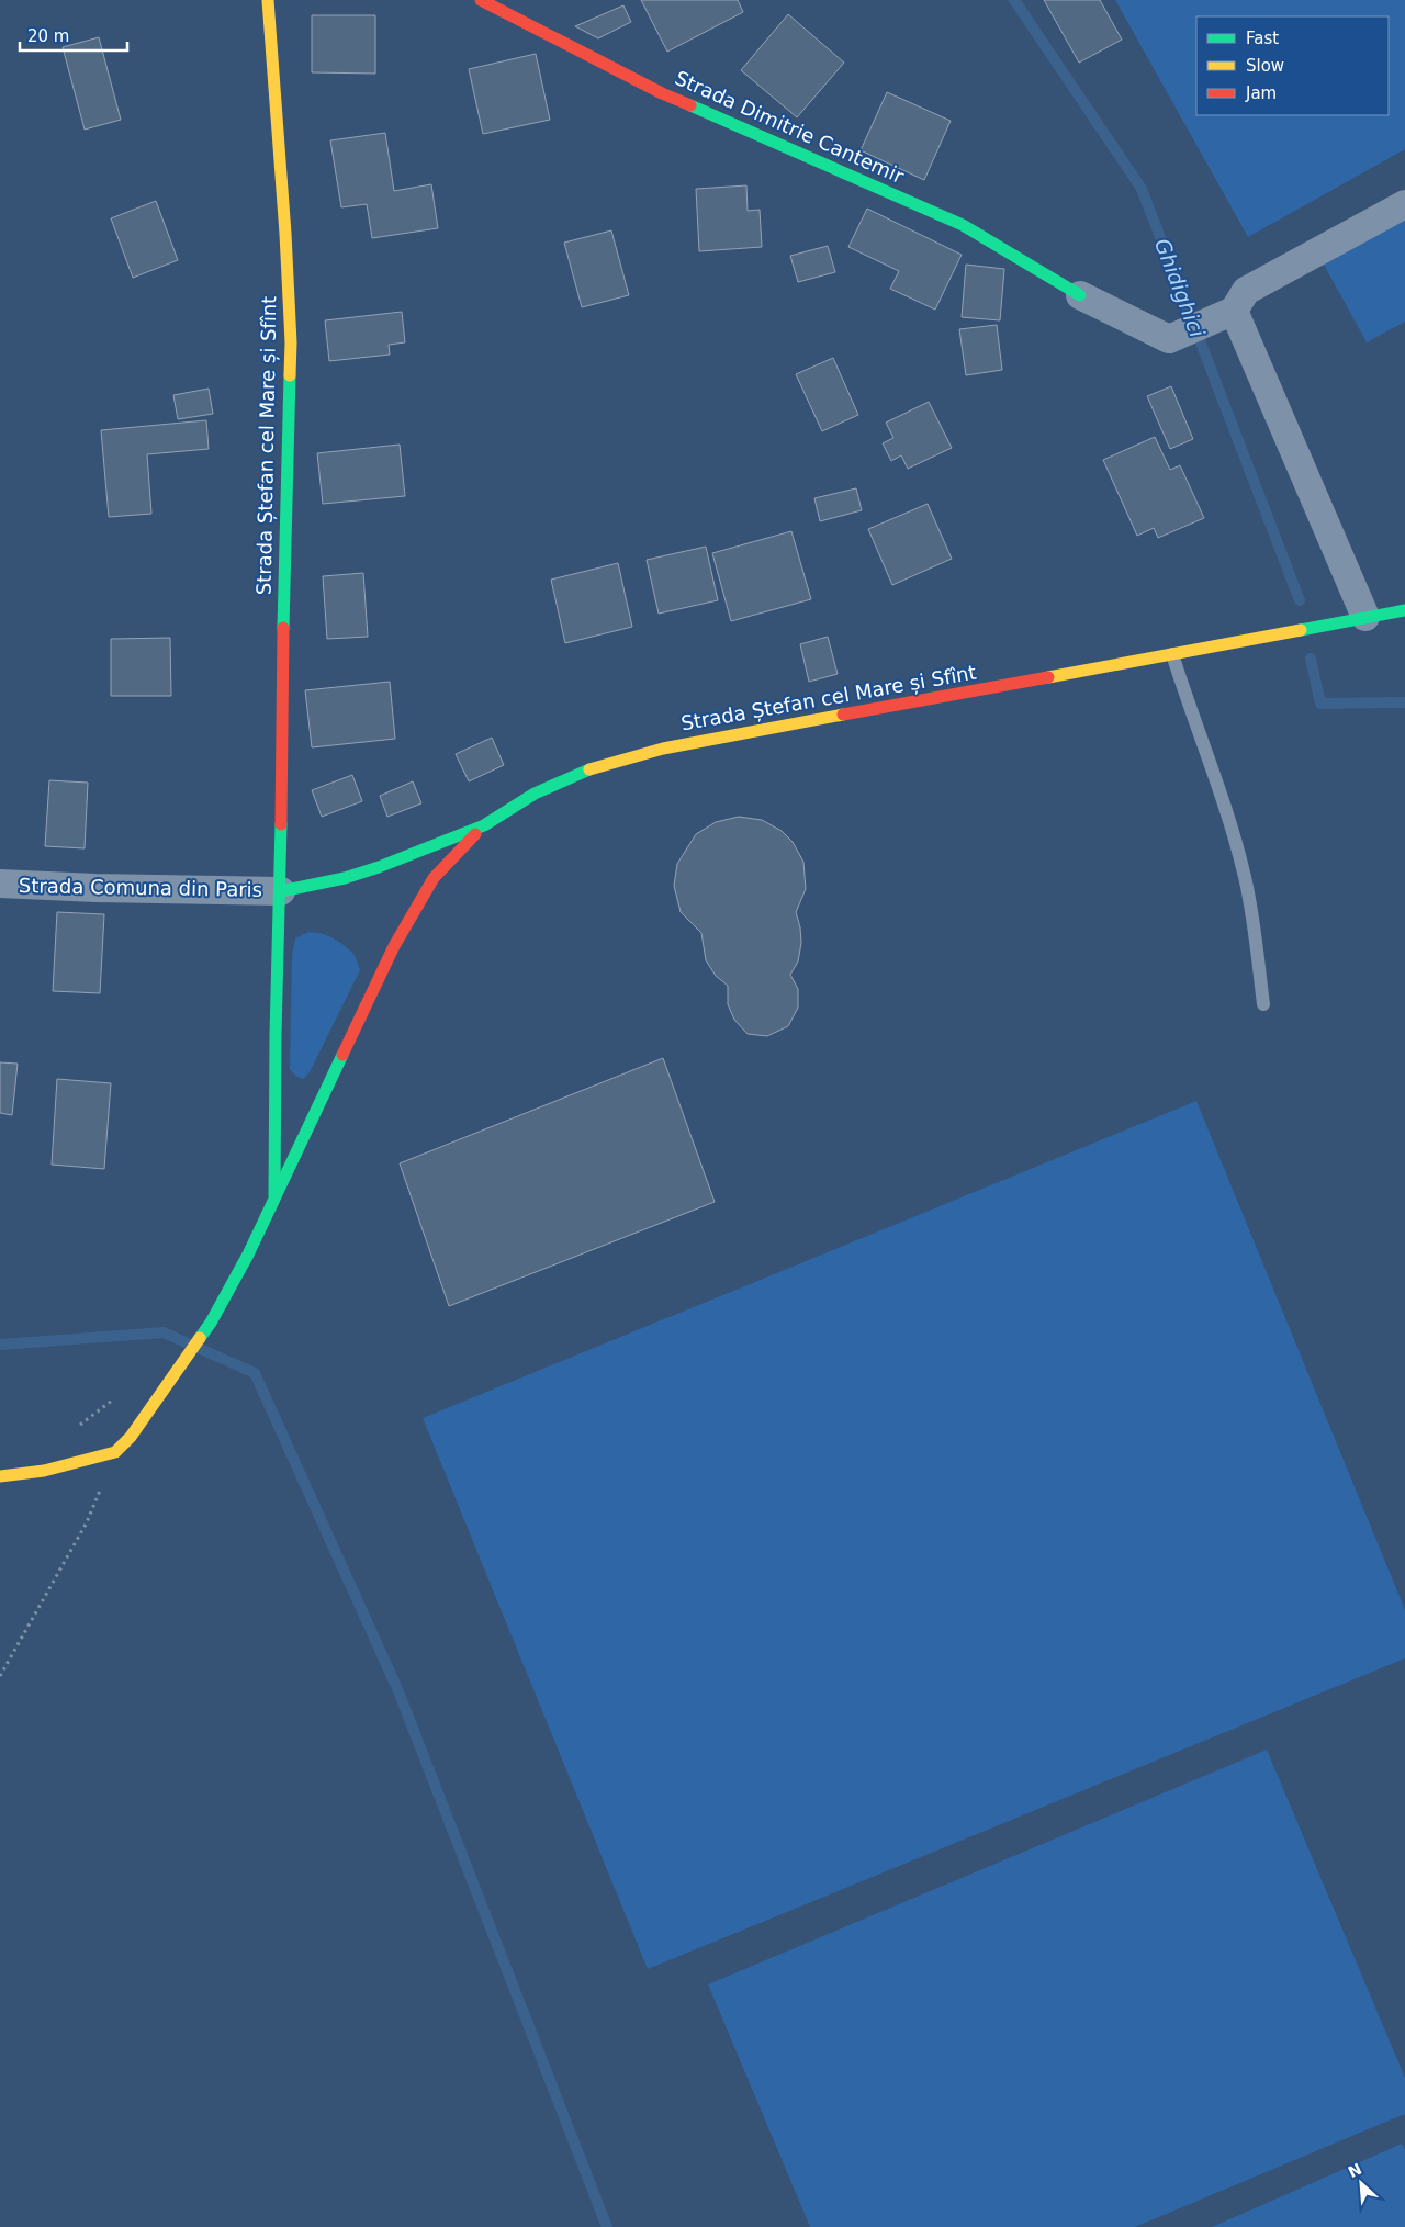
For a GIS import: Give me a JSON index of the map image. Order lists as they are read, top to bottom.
{
  "streets": {
    "street": ["Strada Dimitrie Cantemir", "Strada Ștefan cel Mare și Sfînt", "Strada Comuna din Paris"]
  },
  "crossings": [
    ["Strada Ștefan cel Mare și Sfînt", "Strada Comuna din Paris"]
  ],
  "water": ["Ghidighici"],
  "legend": ["Fast", "Slow", "Jam"],
  "scale_bar": "20 m",
  "north": "top left"
}
